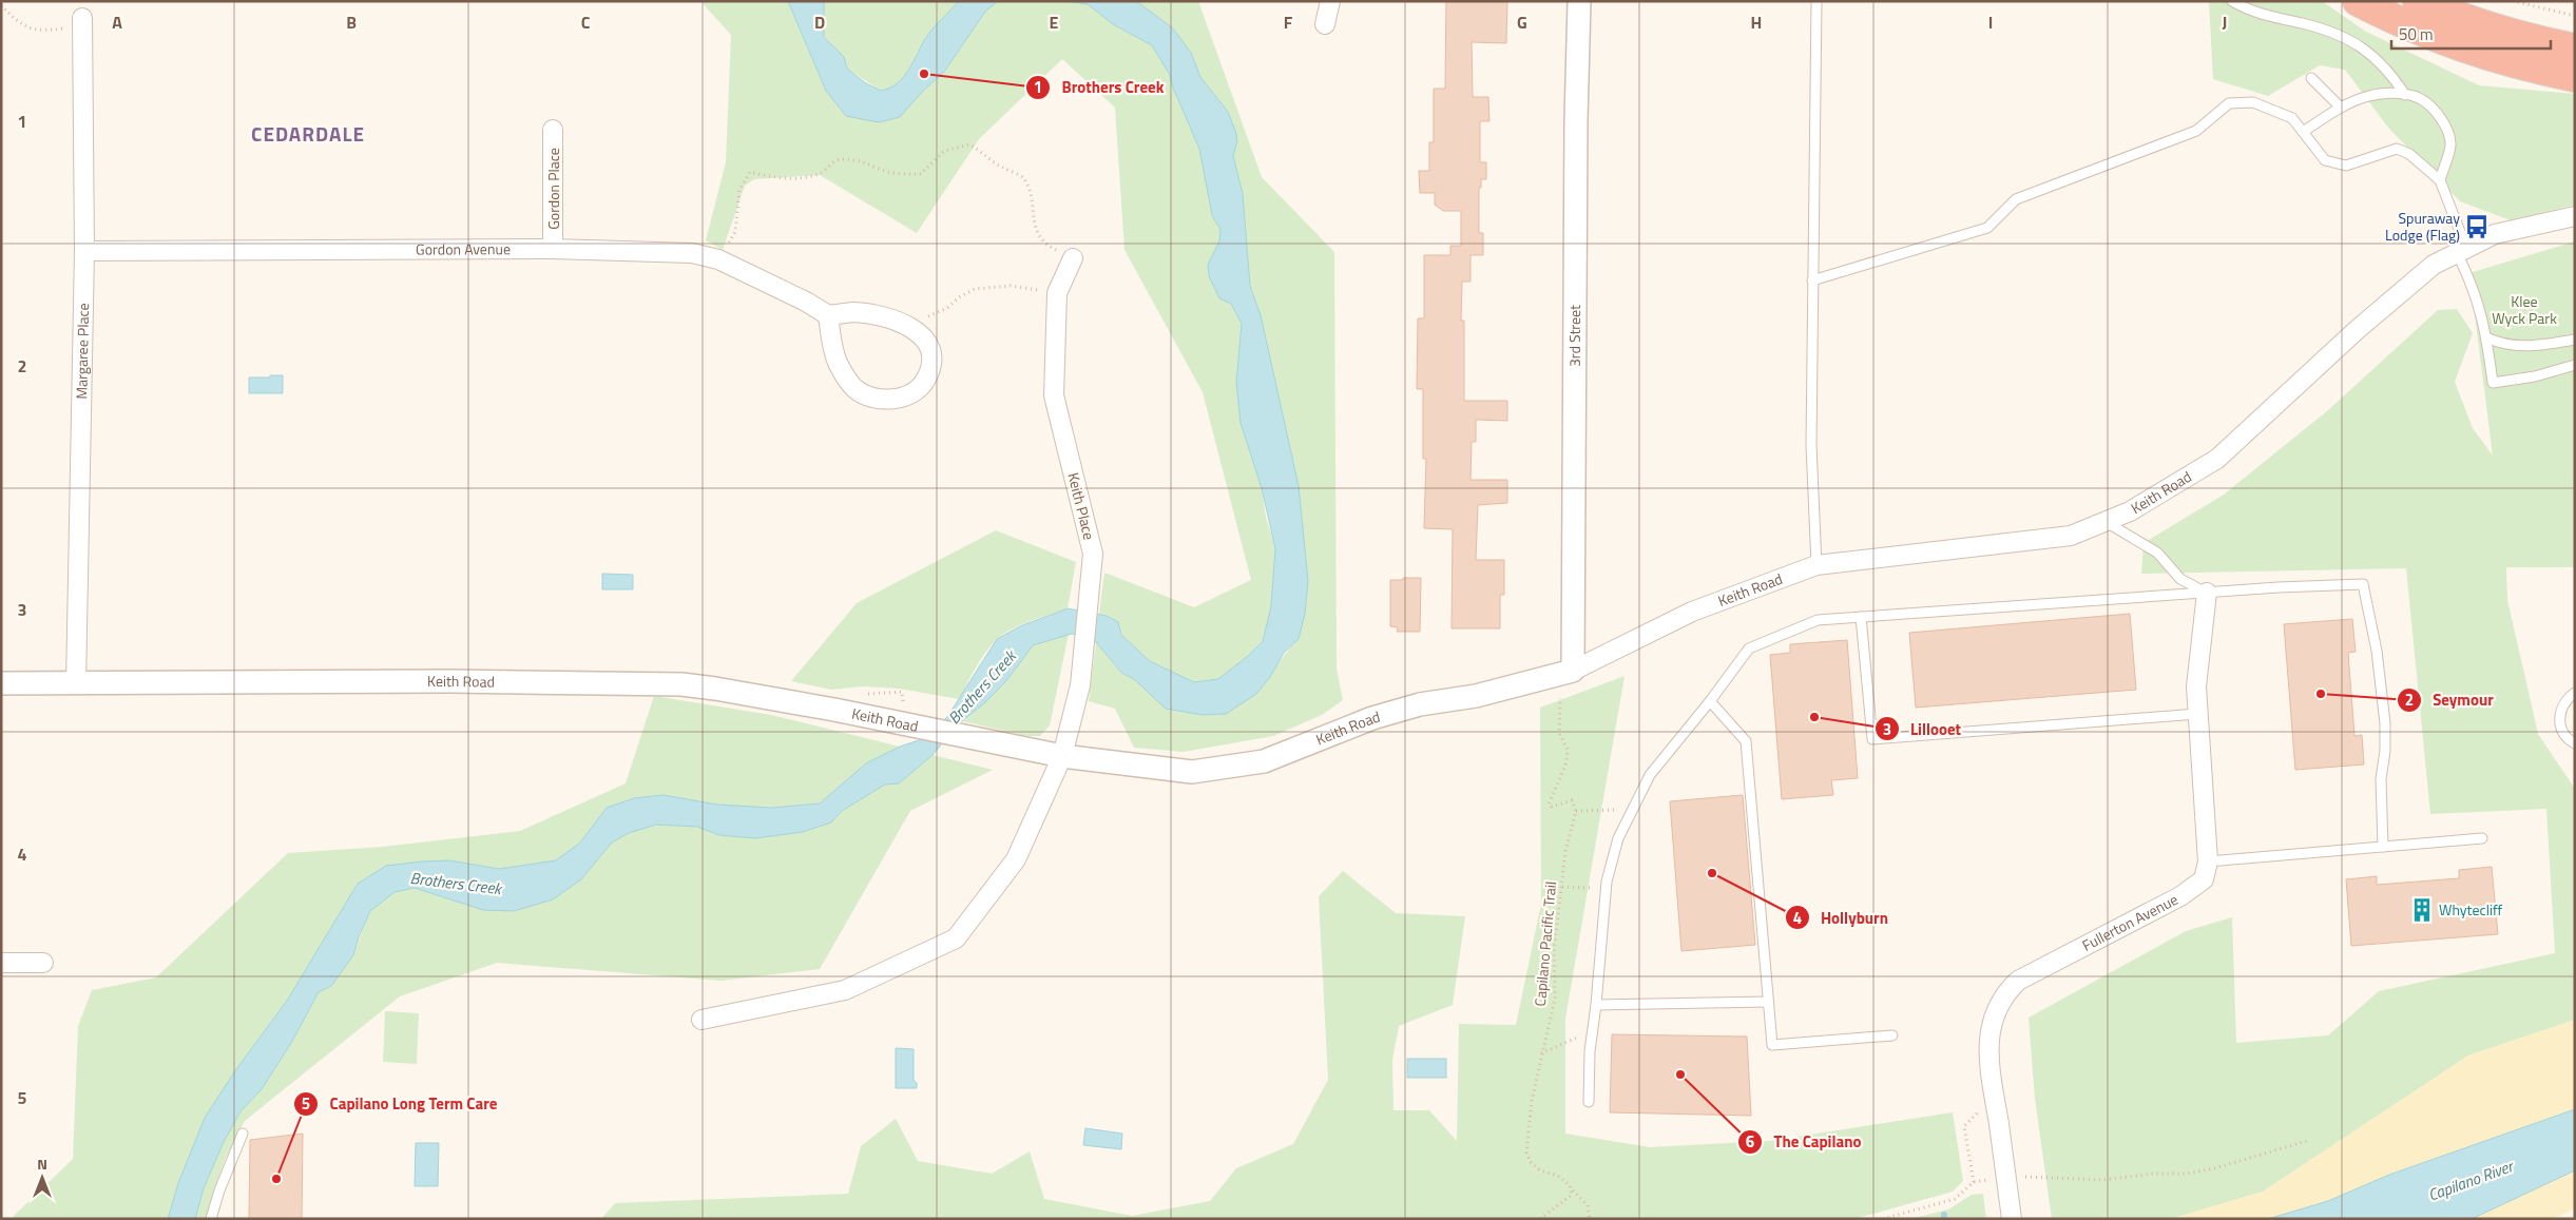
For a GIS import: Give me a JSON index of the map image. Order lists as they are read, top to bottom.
{
  "streets": {
    "street": [
      "Gordon Place",
      "Gordon Avenue",
      "3rd Street",
      "Margaree Place",
      "Keith Road",
      "Keith Place",
      "Fullerton Avenue"
    ],
    "path": ["Capilano Pacific Trail"]
  },
  "crossings": [
    ["Gordon Place", "Gordon Avenue"],
    ["Gordon Avenue", "Margaree Place"],
    ["3rd Street", "Keith Road"],
    ["Margaree Place", "Keith Road"],
    ["Keith Road", "Keith Place"]
  ],
  "districts": ["CEDARDALE"],
  "water": ["Brothers Creek", "Capilano River"],
  "parks": ["Klee Wyck Park"],
  "places": {
    "other": [
      "Brothers Creek",
      "Seymour",
      "Lillooet",
      "Hollyburn",
      "The Capilano",
      "Capilano Long Term Care"
    ],
    "bus stop": ["Spuraway Lodge (Flag)"],
    "building": ["Whytecliff"]
  },
  "scale_bar": "50 m",
  "north": "top",
  "grid": {
    "columns": [
      "A",
      "B",
      "C",
      "D",
      "E",
      "F",
      "G",
      "H",
      "I",
      "J"
    ],
    "rows": [
      "1",
      "2",
      "3",
      "4",
      "5"
    ]
  }
}
